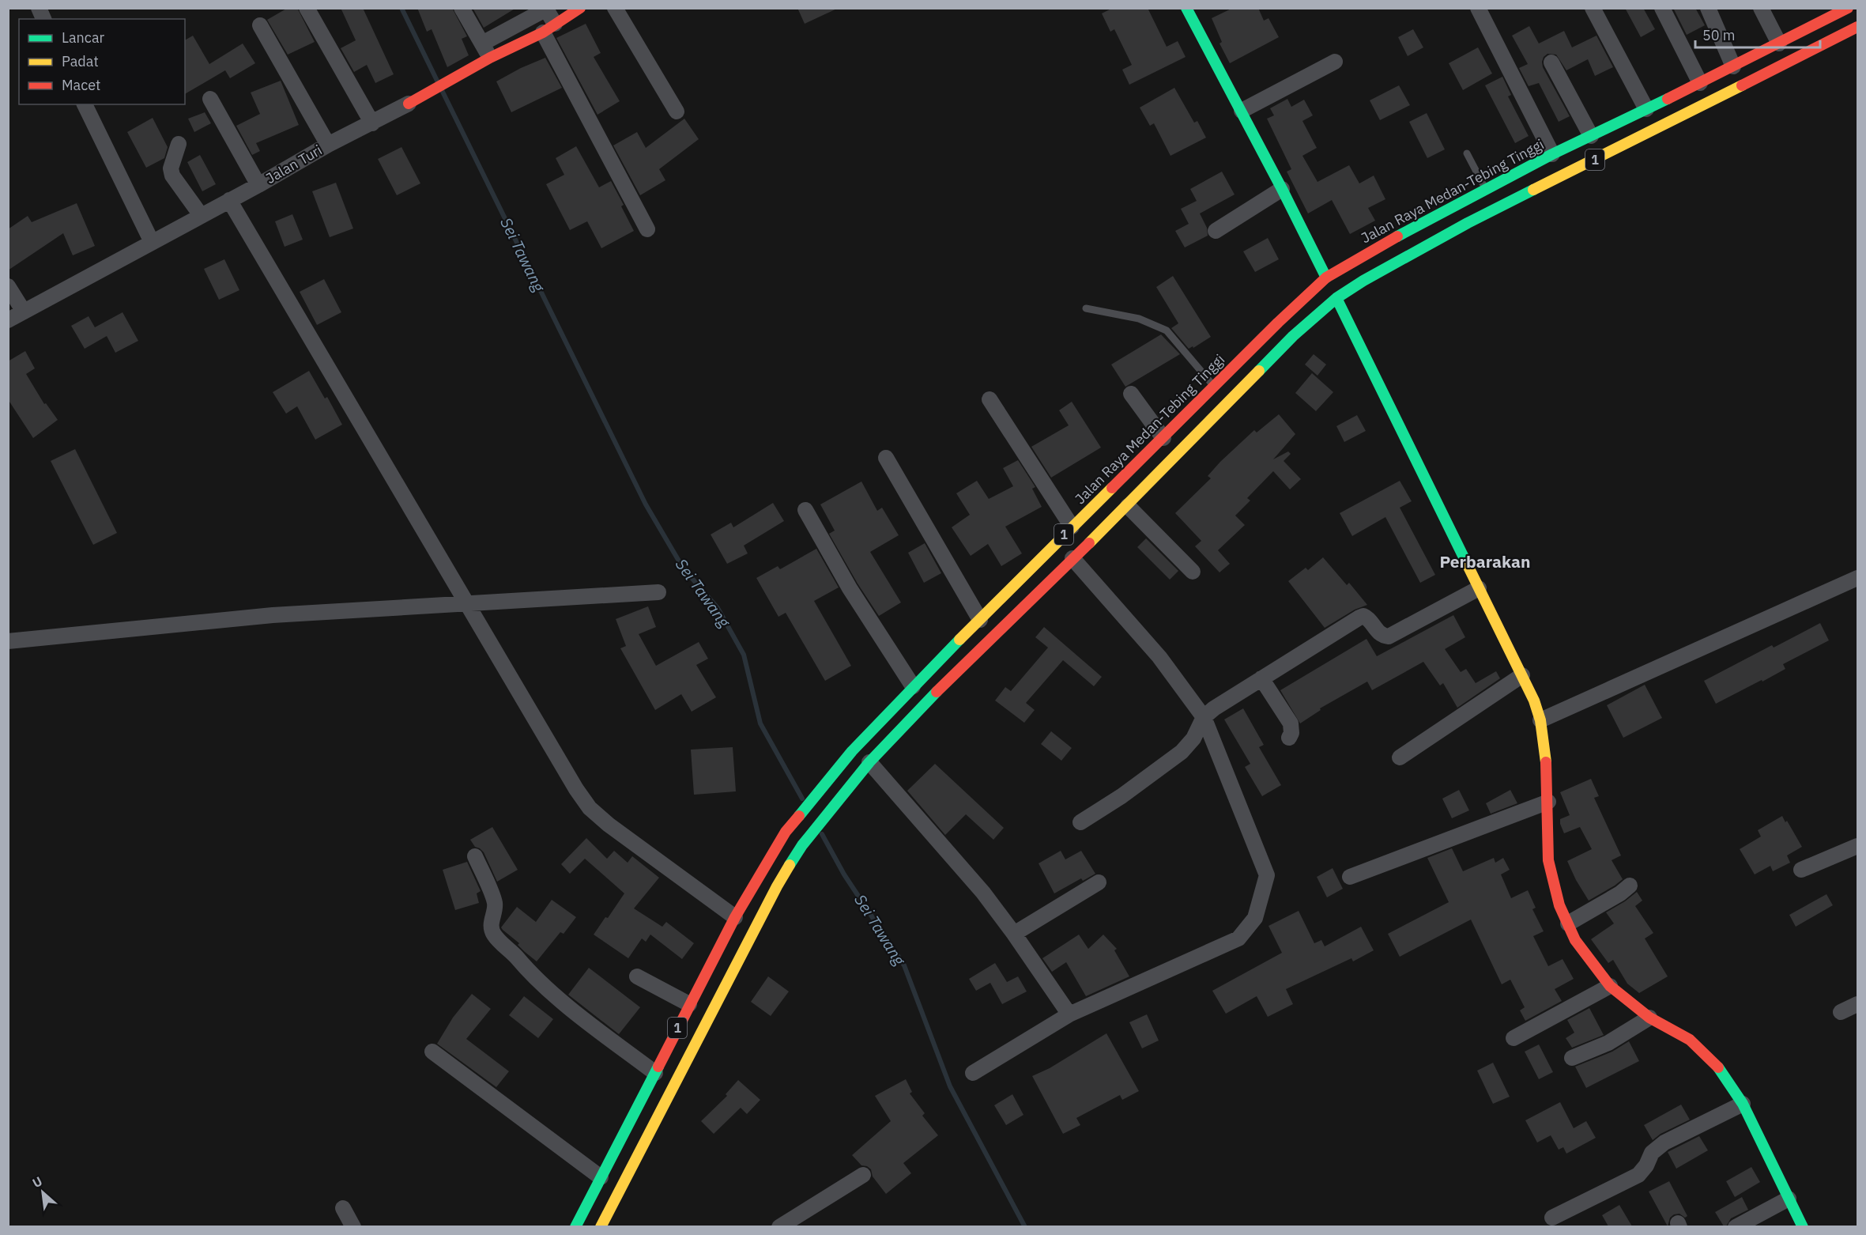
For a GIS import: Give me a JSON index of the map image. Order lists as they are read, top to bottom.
{
  "streets": {
    "main road": ["1", "Jalan Turi", "Jalan Raya Medan-Tebing Tinggi"]
  },
  "districts": ["Perbarakan"],
  "water": ["Sei Tawang"],
  "legend": ["Lancar", "Padat", "Macet"],
  "scale_bar": "50 m",
  "north": "top left"
}
